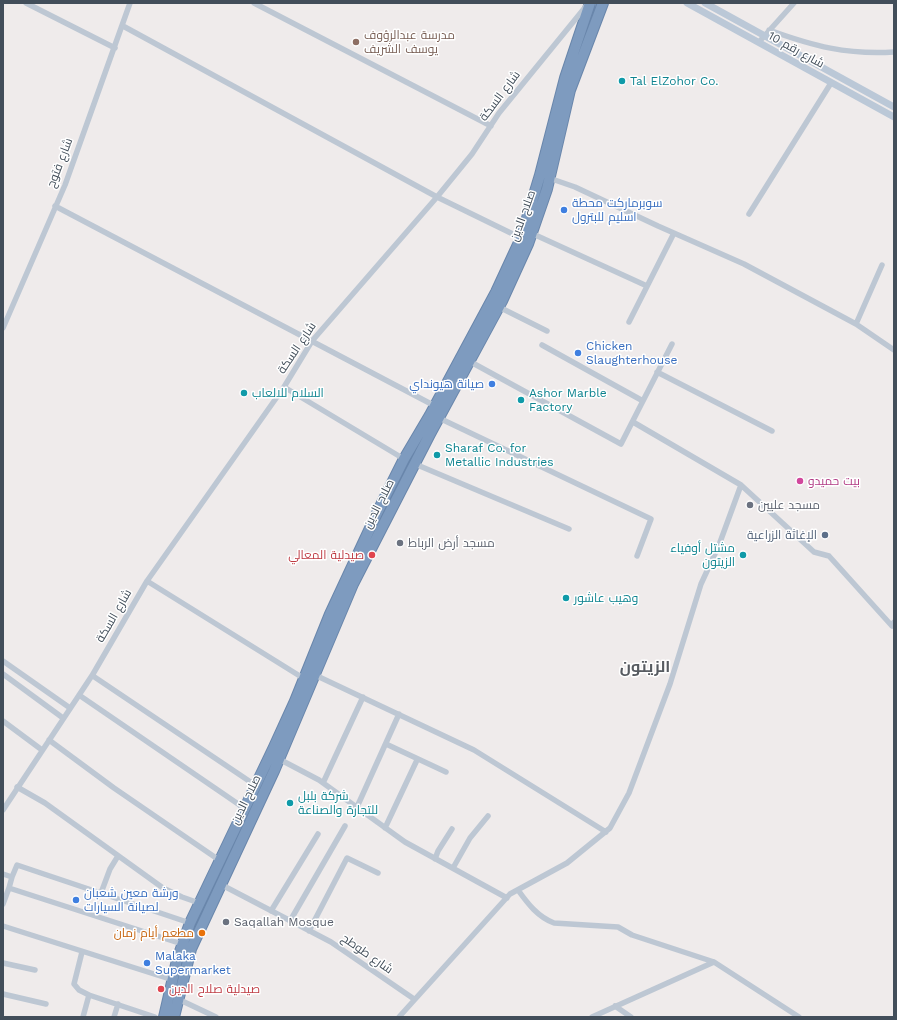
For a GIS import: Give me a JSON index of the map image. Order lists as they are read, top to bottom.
{
  "streets": {
    "highway": ["صلاح الدين"],
    "main road": ["شارع رقم 10"],
    "street": ["شارع السكة", "شارع فتوح", "شارع طوطح"]
  },
  "crossings": [
    ["شارع السكة", "صلاح الدين"],
    ["صلاح الدين", "شارع طوطح"]
  ],
  "districts": ["الزيتون"],
  "places": [
    "مدرسة عبدالرؤوف يوسف الشريف",
    "Tal ElZohor Co.",
    "سوبرماركت محطة اسليم للبترول",
    "Chicken Slaughterhouse",
    "صيانة هيونداي",
    "السلام للالعاب",
    "Ashor Marble Factory",
    "Sharaf Co. for Metallic Industries",
    "بيت حميدو",
    "مسجد عليين",
    "الإغاثة الزراعية",
    "مسجد أرض الرباط",
    "صيدلية المعالي",
    "مشتل أوفياء الزيتون",
    "وهيب عاشور",
    "شركة بلبل للتجارة والصناعة",
    "ورشة معين شعبان لصيانة السيارات",
    "Saqallah Mosque",
    "مطعم أيام زمان",
    "Malaka Supermarket",
    "صيدلية صلاح الدين"
  ]
}
